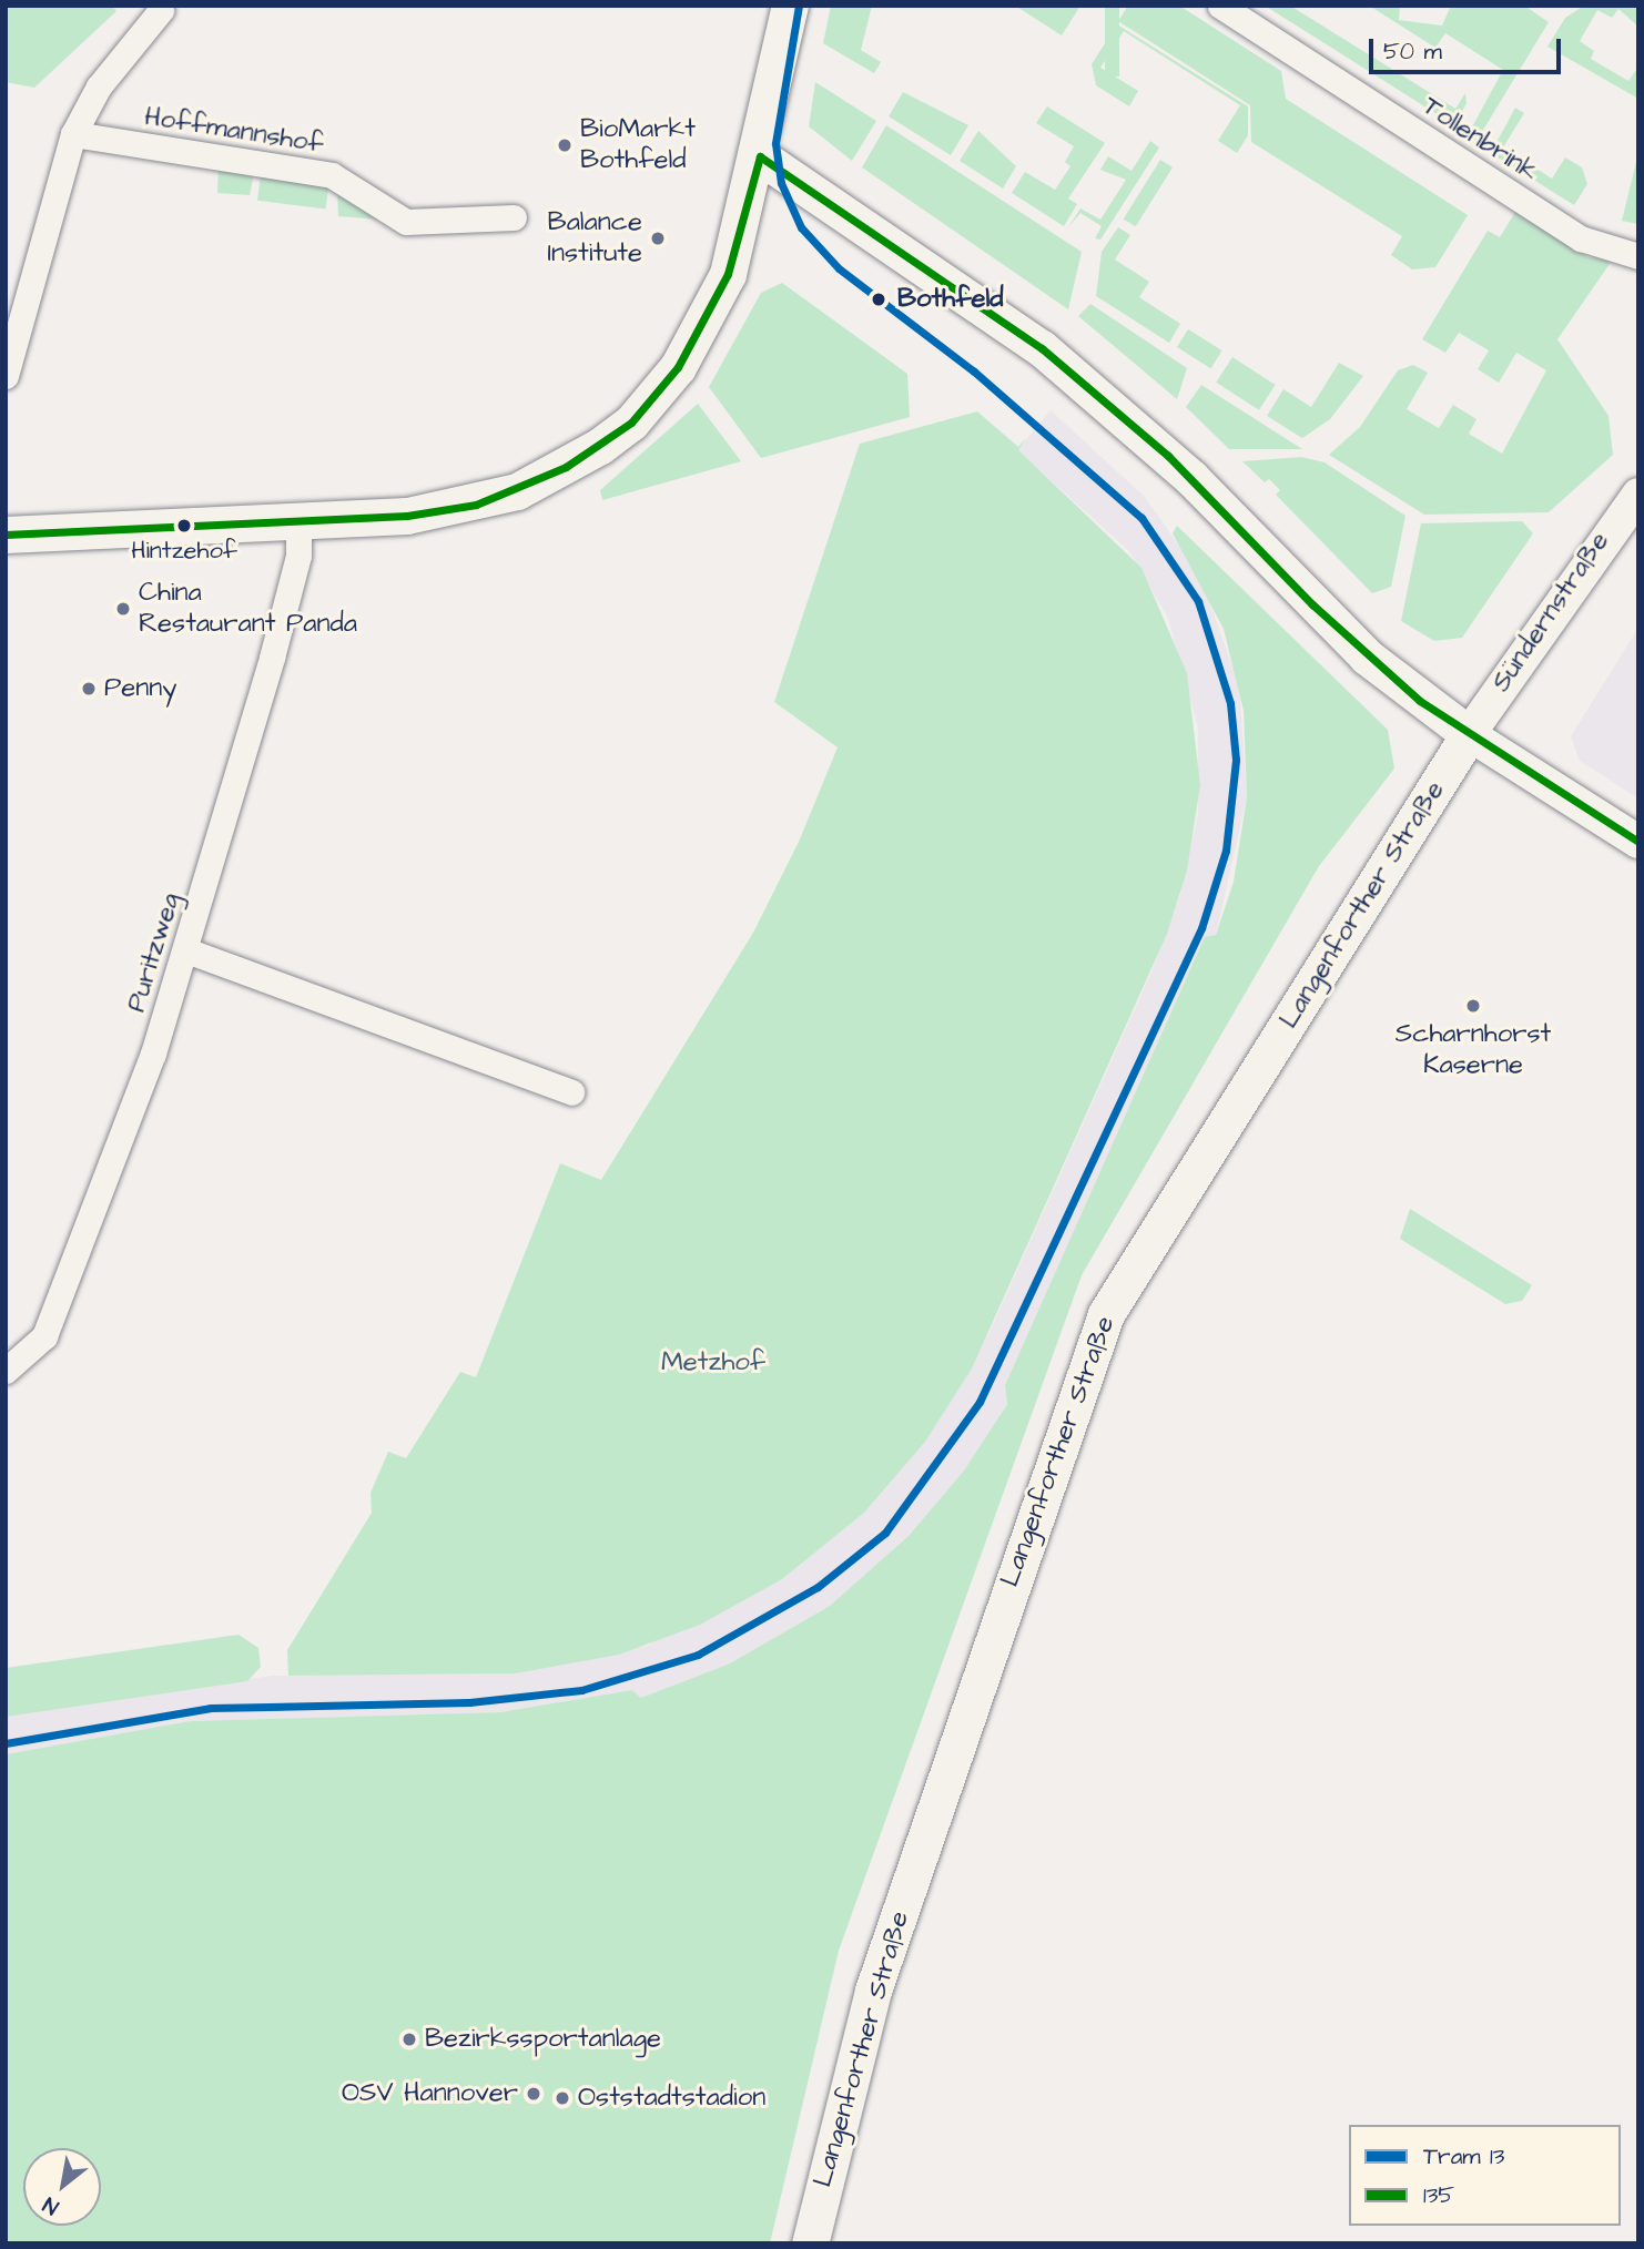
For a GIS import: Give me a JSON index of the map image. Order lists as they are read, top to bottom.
{
  "streets": {
    "main road": ["Langenforther Straße"],
    "street": [
      "Hoffmannshof",
      "Tollenbrink",
      "Sündernstraße",
      "Puritzweg"
    ]
  },
  "crossings": [
    ["Sündernstraße", "Langenforther Straße"]
  ],
  "parks": ["Metzhof"],
  "places": [
    "BioMarkt Bothfeld",
    "Balance Institute",
    "Bothfeld",
    "Hintzehof",
    "China Restaurant Panda",
    "Penny",
    "Scharnhorst Kaserne",
    "Bezirkssportanlage",
    "OSV Hannover",
    "Oststadtstadion"
  ],
  "lines": ["tram line 13", "transit line 135"],
  "legend": ["Tram 13", "135"],
  "scale_bar": "50 m",
  "north": "bottom left"
}
